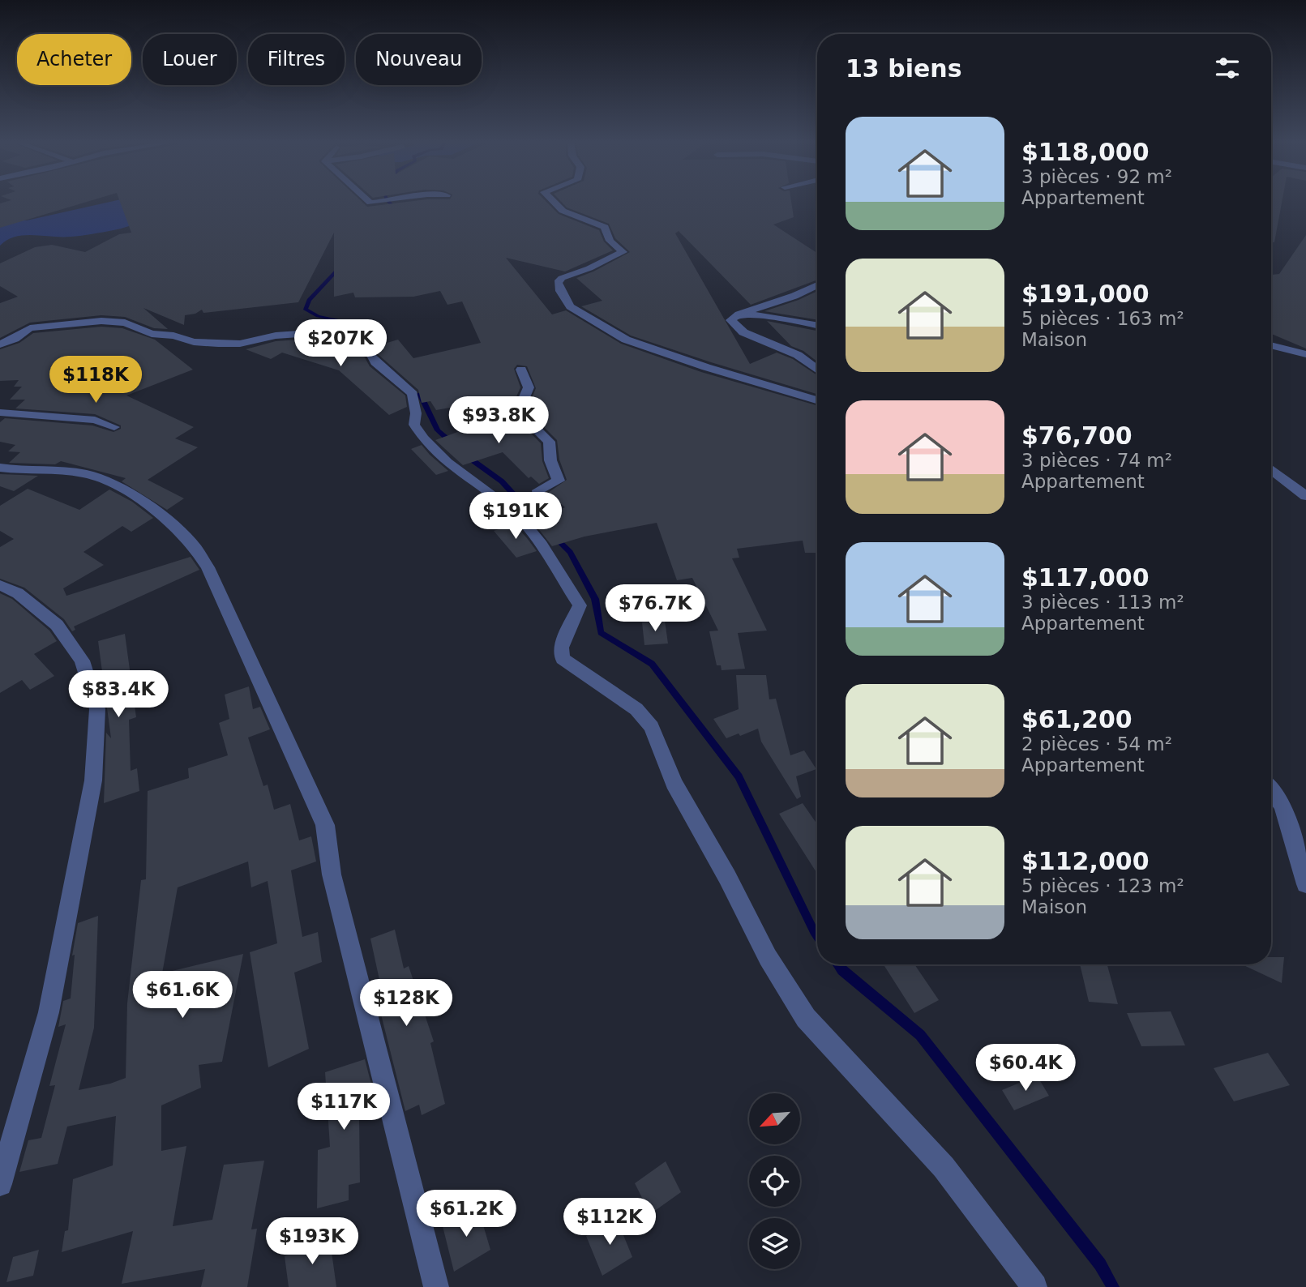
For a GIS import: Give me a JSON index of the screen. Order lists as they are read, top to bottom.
{
  "north": "bottom left",
  "page": {
    "chip": [
      "Acheter",
      "Louer",
      "Filtres",
      "Nouveau"
    ],
    "heading": "13 biens",
    "list": [
      {
        "name": "$118,000",
        "note": "3 pièces · 92 m² · Appartement"
      },
      {
        "name": "$191,000",
        "note": "5 pièces · 163 m² · Maison"
      },
      {
        "name": "$76,700",
        "note": "3 pièces · 74 m² · Appartement"
      },
      {
        "name": "$117,000",
        "note": "3 pièces · 113 m² · Appartement"
      },
      {
        "name": "$61,200",
        "note": "2 pièces · 54 m² · Appartement"
      },
      {
        "name": "$112,000",
        "note": "5 pièces · 123 m² · Maison"
      }
    ],
    "price": [
      "$207K",
      "$118K",
      "$93.8K",
      "$191K",
      "$76.7K",
      "$83.4K",
      "$61.6K",
      "$128K",
      "$60.4K",
      "$117K",
      "$61.2K",
      "$112K",
      "$193K"
    ]
  }
}
